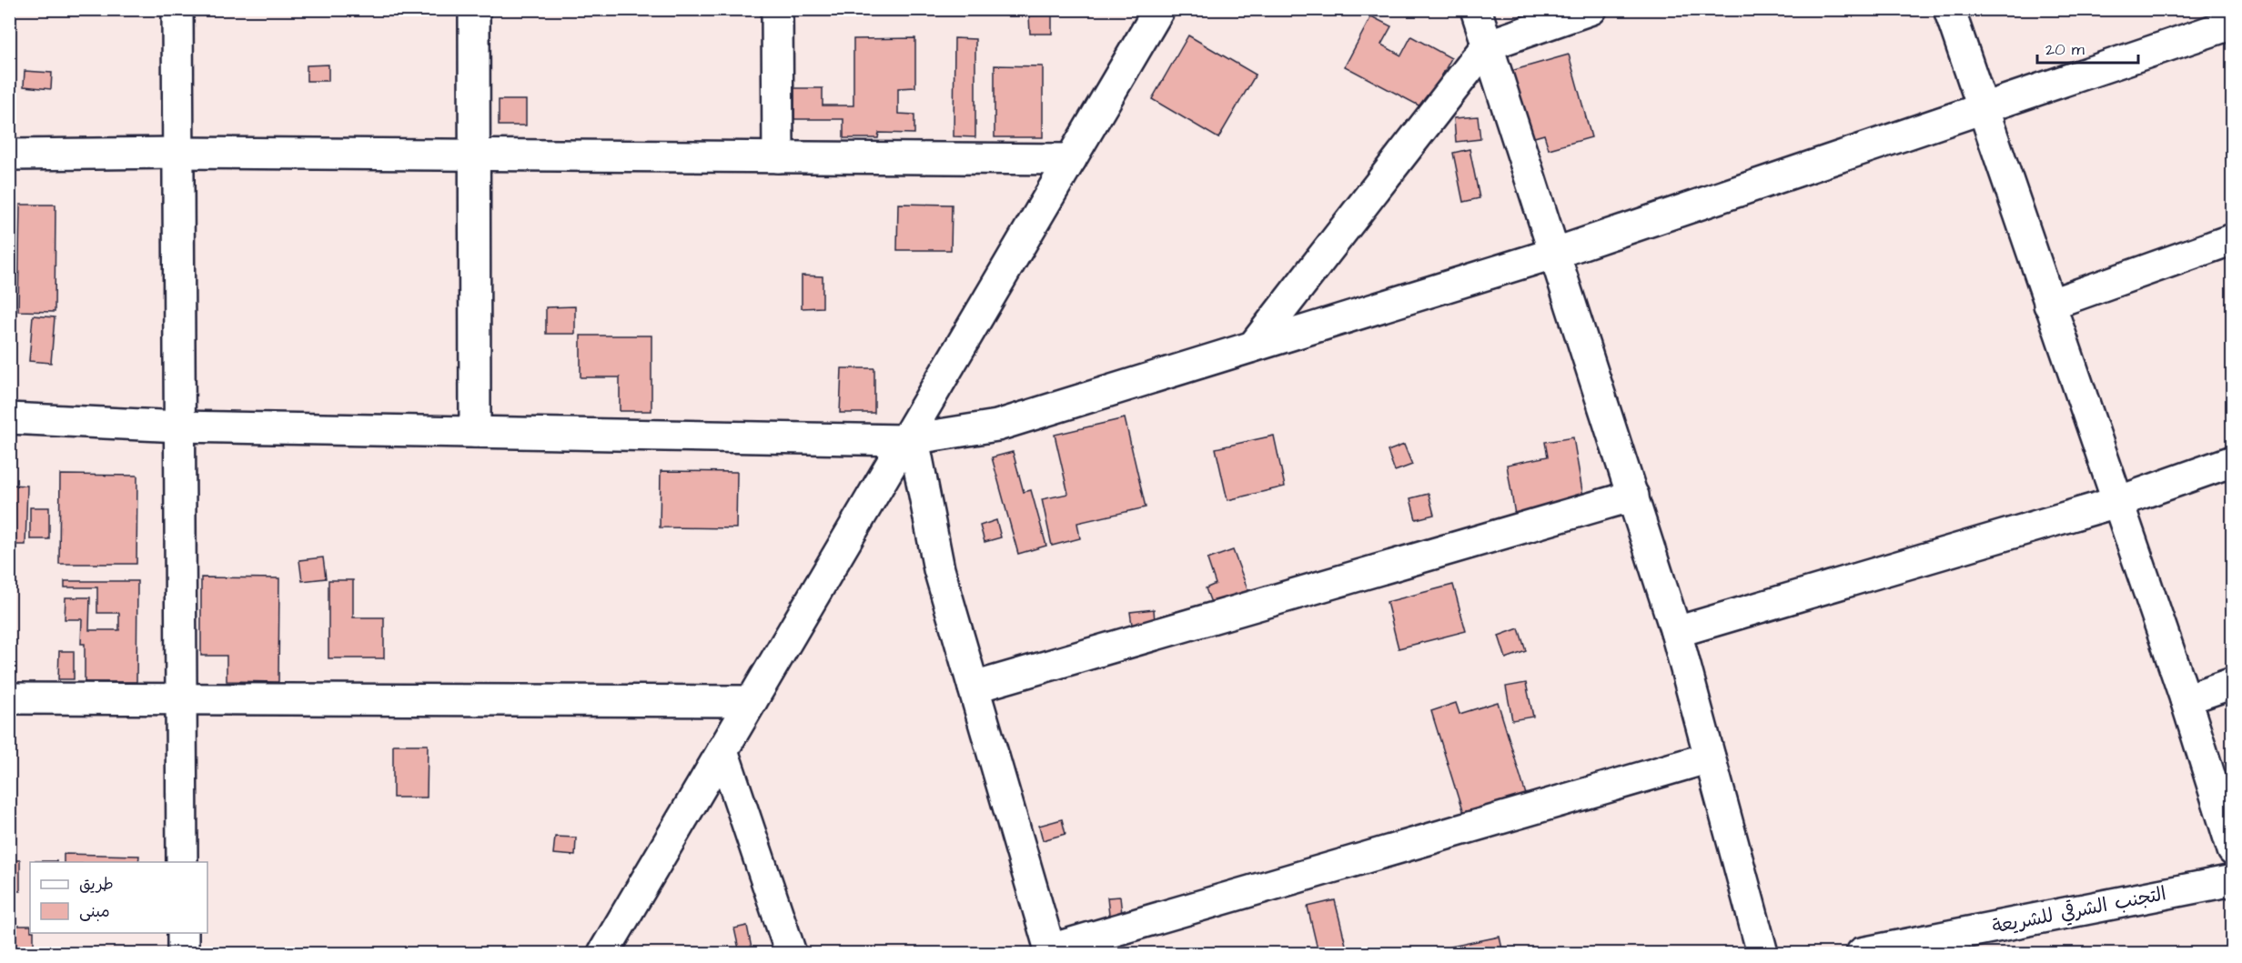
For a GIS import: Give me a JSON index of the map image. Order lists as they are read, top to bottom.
{
  "streets": {
    "street": ["التجنب الشرقي للشريعة"]
  },
  "legend": ["طريق", "مبنى"],
  "scale_bar": "20 m"
}
